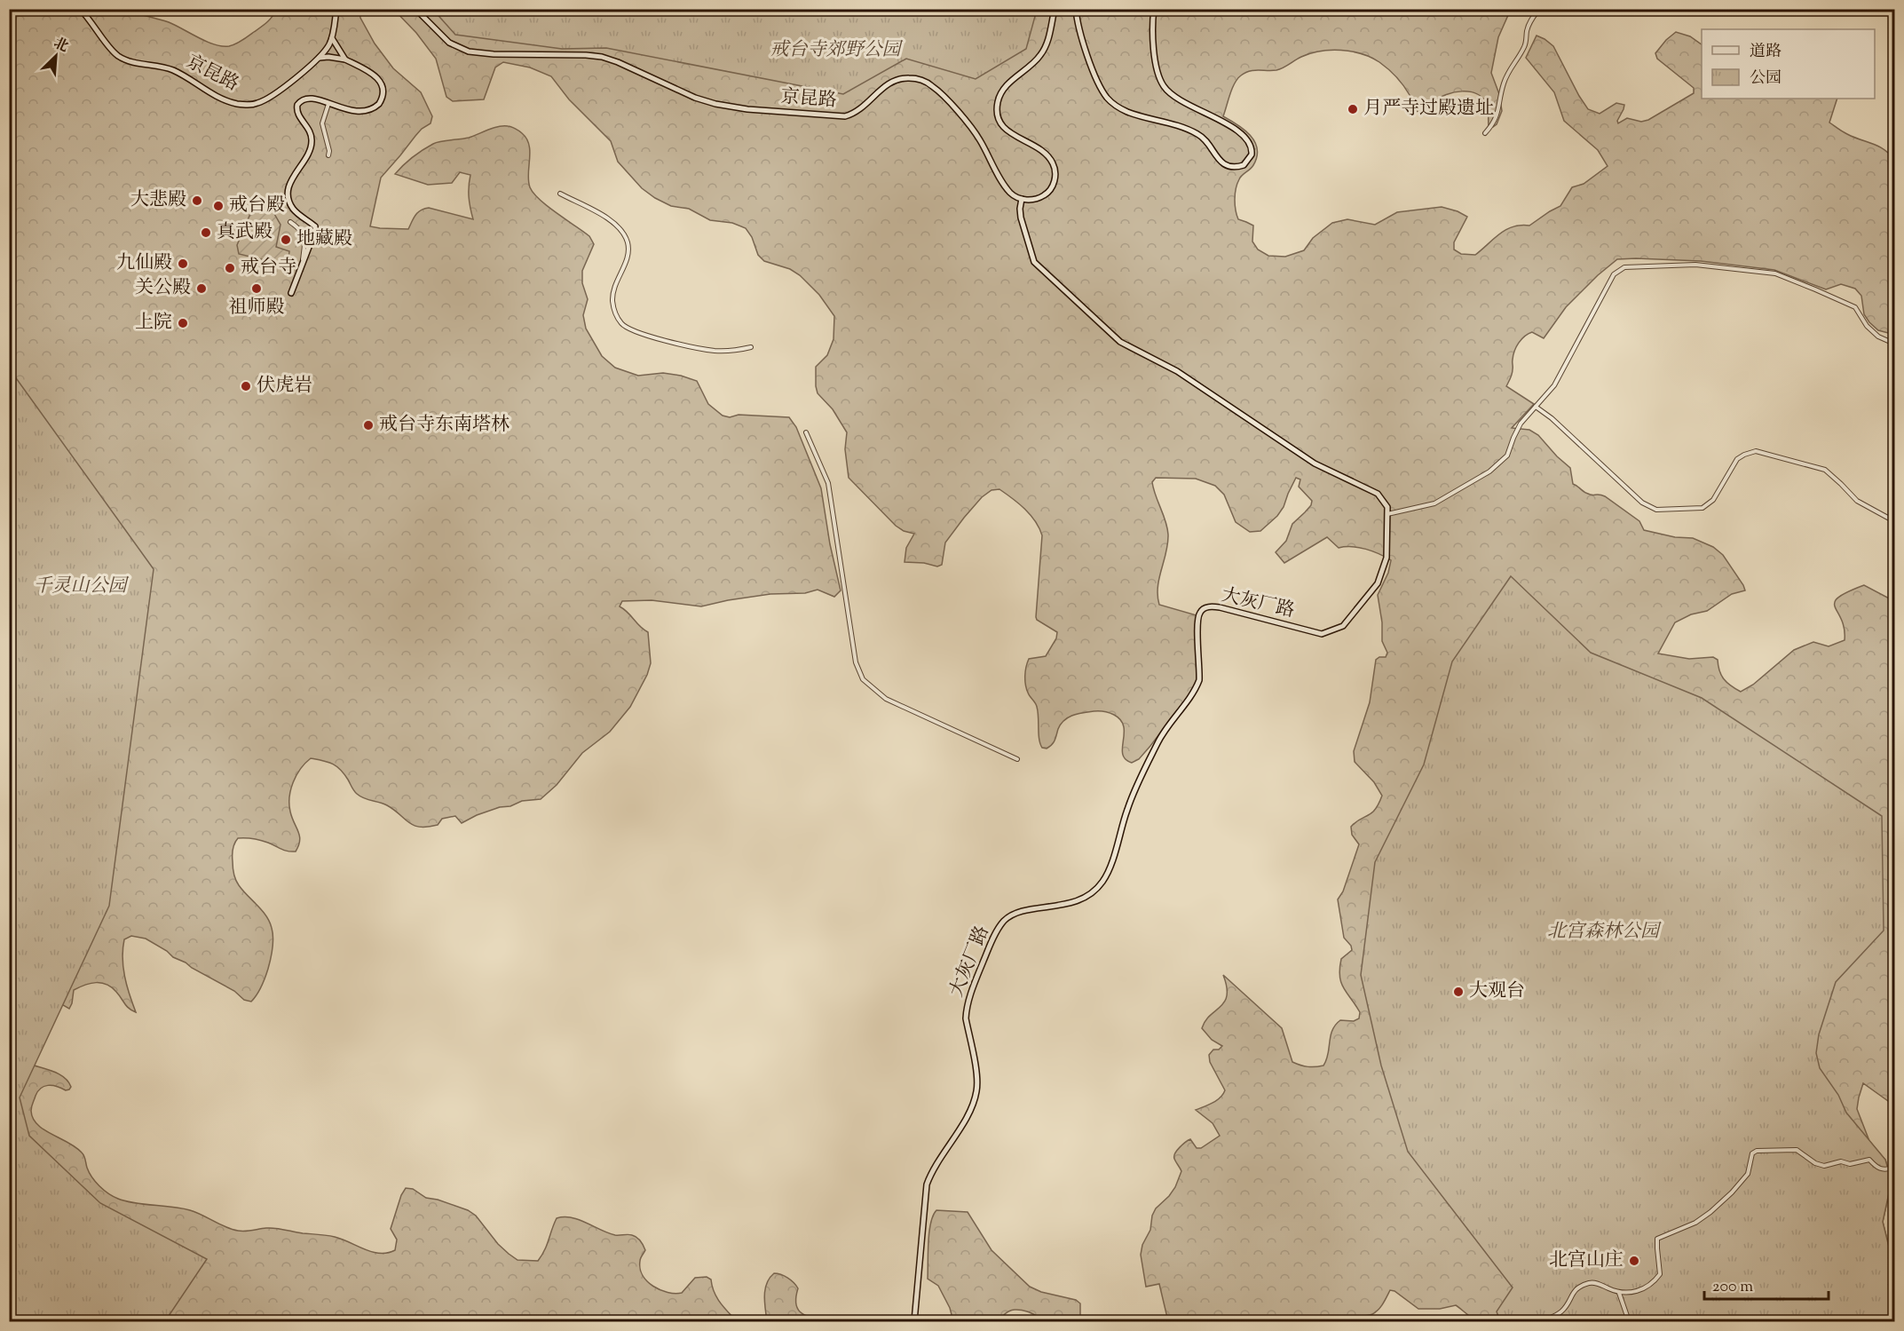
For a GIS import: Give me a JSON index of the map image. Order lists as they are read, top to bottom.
{
  "streets": {
    "street": ["京昆路", "大灰厂路"]
  },
  "parks": ["戒台寺郊野公园", "千灵山公园", "北宫森林公园"],
  "places": [
    "月严寺过殿遗址",
    "大悲殿",
    "戒台殿",
    "真武殿",
    "地藏殿",
    "九仙殿",
    "戒台寺",
    "关公殿",
    "祖师殿",
    "上院",
    "伏虎岩",
    "戒台寺东南塔林",
    "大观台",
    "北宫山庄"
  ],
  "legend": ["道路", "公园"],
  "scale_bar": "200 m",
  "north": "top right"
}
